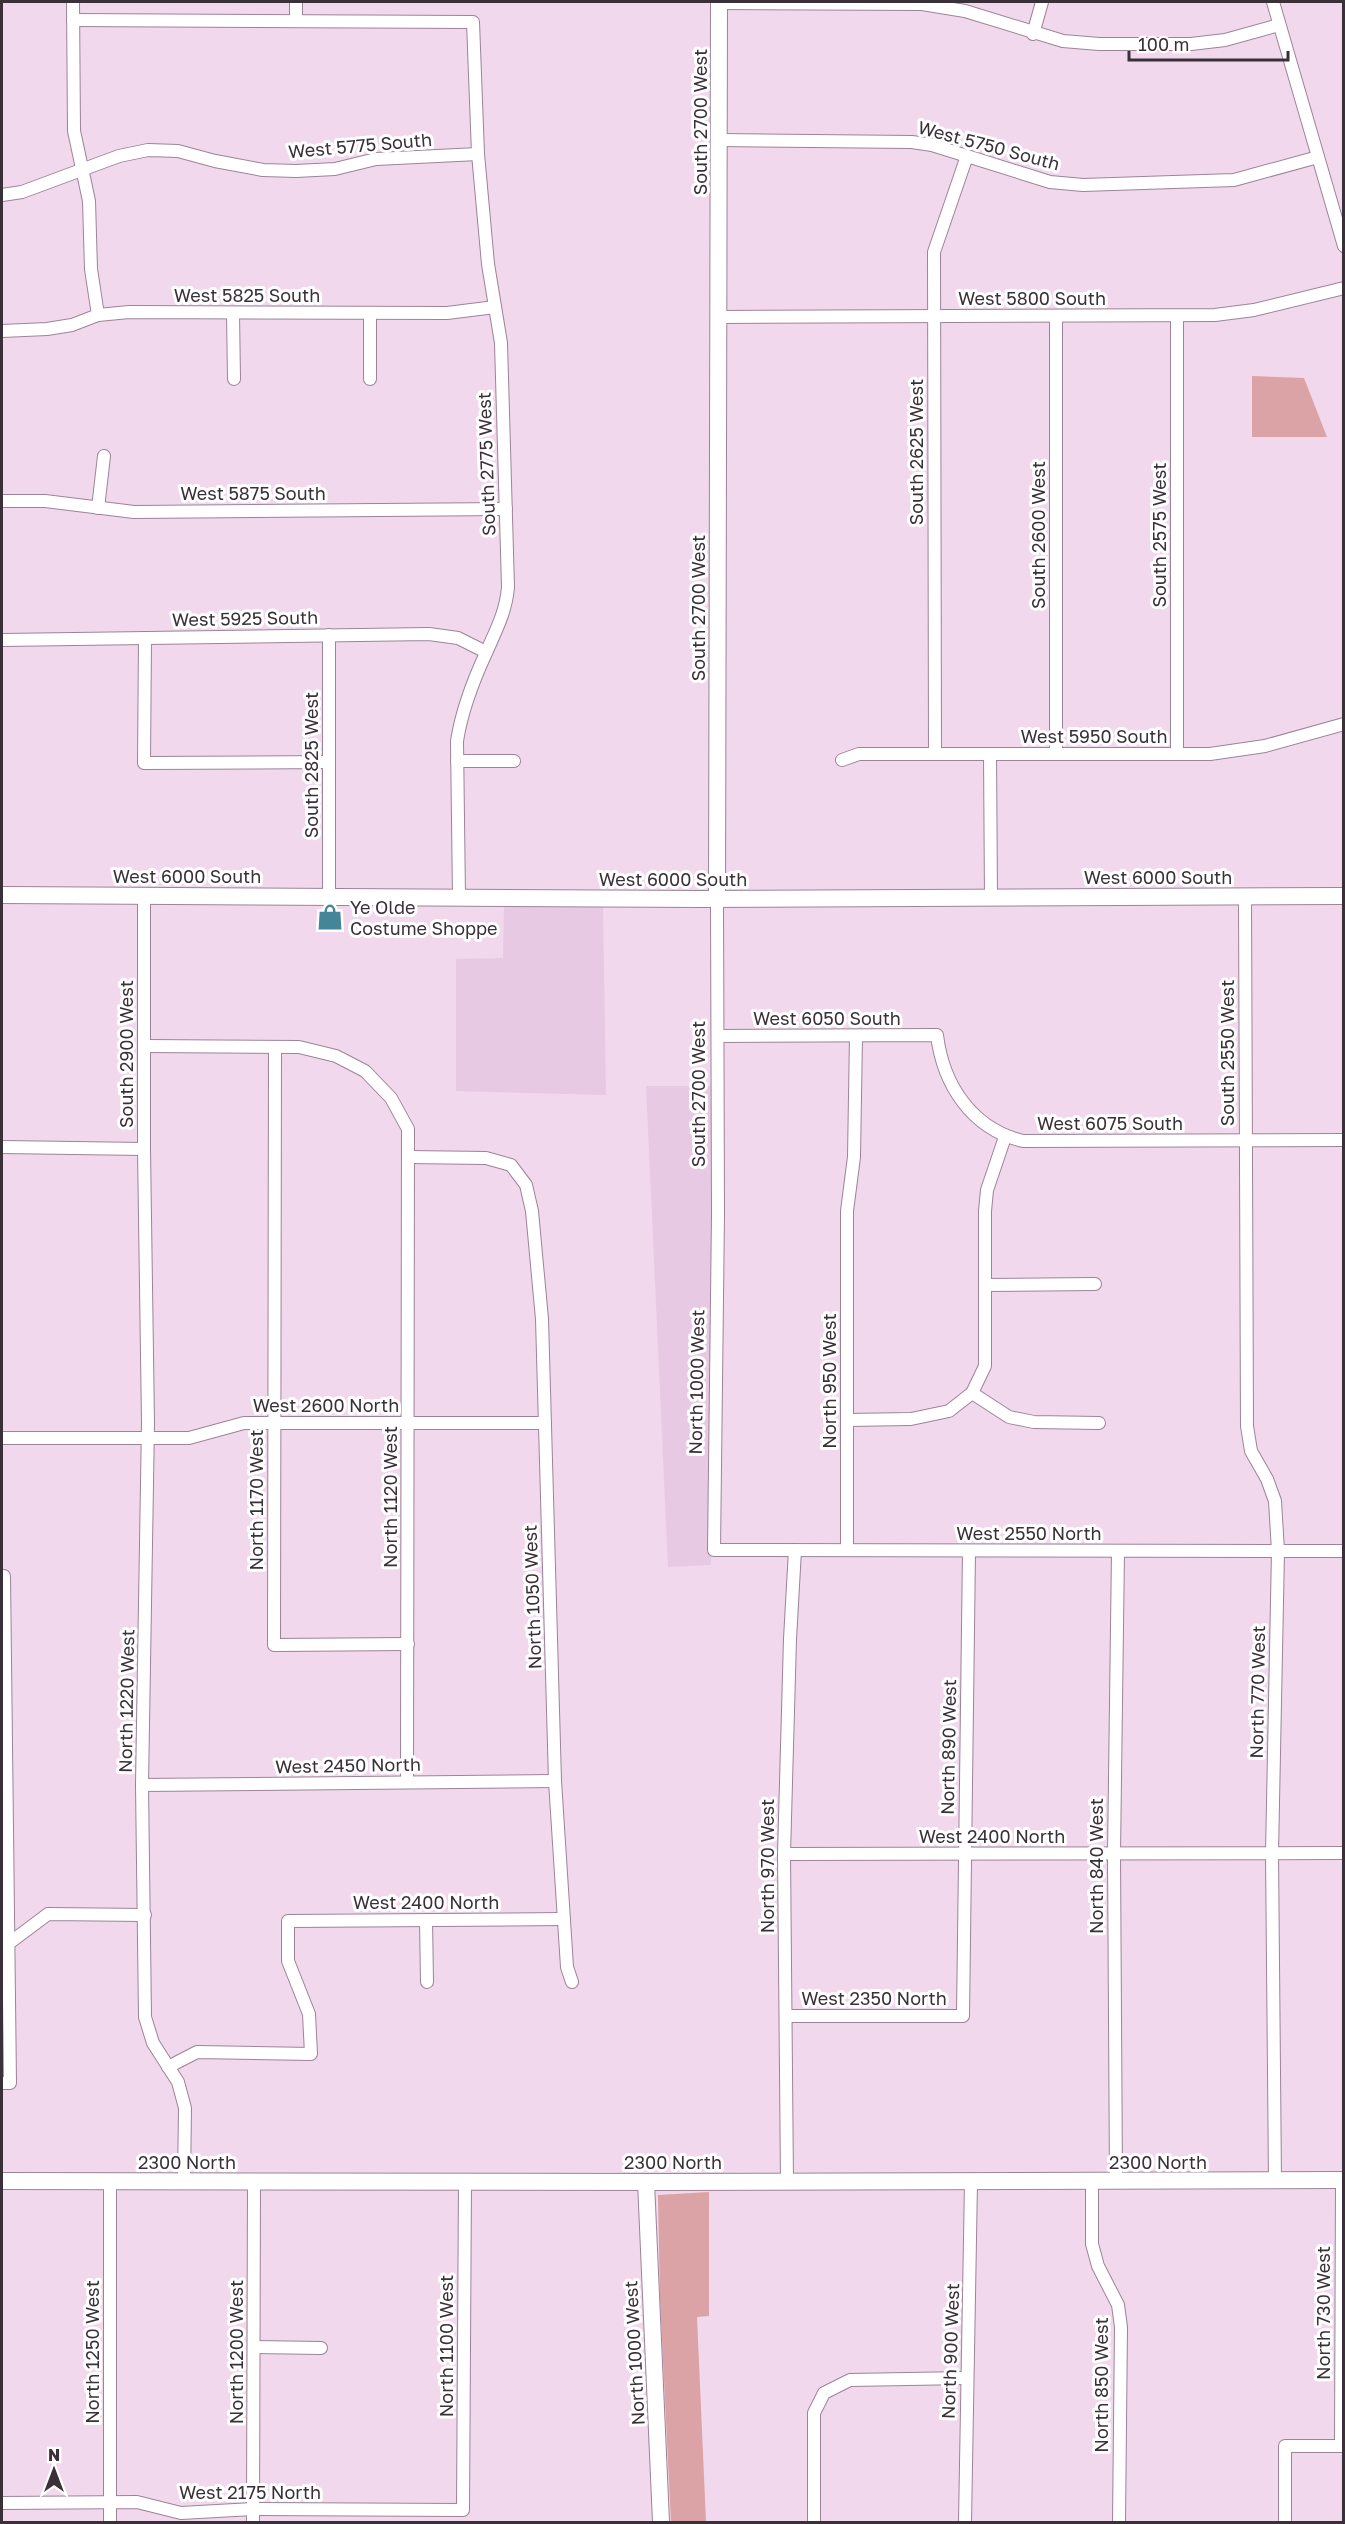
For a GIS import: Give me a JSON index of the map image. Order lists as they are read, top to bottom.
{
  "streets": {
    "street": [
      "South 2700 West",
      "West 5775 South",
      "West 5750 South",
      "West 5825 South",
      "West 5800 South",
      "South 2625 West",
      "South 2775 West",
      "West 5875 South",
      "South 2600 West",
      "South 2575 West",
      "West 5925 South",
      "West 5950 South",
      "South 2825 West",
      "West 6000 South",
      "West 6050 South",
      "South 2550 West",
      "South 2900 West",
      "West 6075 South",
      "North 950 West",
      "North 1000 West",
      "West 2600 North",
      "North 1120 West",
      "North 1170 West",
      "West 2550 North",
      "North 1050 West",
      "North 770 West",
      "North 1220 West",
      "North 890 West",
      "West 2450 North",
      "West 2400 North",
      "North 970 West",
      "North 840 West",
      "West 2350 North",
      "2300 North",
      "North 730 West",
      "North 1100 West",
      "North 900 West",
      "North 1250 West",
      "North 1200 West",
      "North 850 West",
      "West 2175 North"
    ]
  },
  "crossings": [
    ["South 2700 West", "West 5750 South"],
    ["South 2700 West", "West 5800 South"],
    ["South 2700 West", "West 6000 South"],
    ["South 2700 West", "West 6050 South"],
    ["South 2700 West", "North 1000 West"],
    ["West 5775 South", "South 2775 West"],
    ["West 5750 South", "South 2625 West"],
    ["West 5825 South", "South 2775 West"],
    ["West 5800 South", "South 2625 West"],
    ["West 5800 South", "South 2600 West"],
    ["West 5800 South", "South 2575 West"],
    ["South 2625 West", "West 5950 South"],
    ["South 2775 West", "West 5875 South"],
    ["South 2775 West", "West 5925 South"],
    ["South 2775 West", "West 6000 South"],
    ["South 2600 West", "West 5950 South"],
    ["South 2575 West", "West 5950 South"],
    ["West 5925 South", "South 2825 West"],
    ["South 2825 West", "West 6000 South"],
    ["West 6000 South", "South 2550 West"],
    ["West 6000 South", "South 2900 West"],
    ["West 6050 South", "West 6075 South"],
    ["West 6050 South", "North 950 West"],
    ["South 2550 West", "West 6075 South"],
    ["South 2550 West", "North 770 West"],
    ["South 2900 West", "North 1220 West"],
    ["North 950 West", "West 2550 North"],
    ["North 1000 West", "West 2550 North"],
    ["North 1000 West", "2300 North"],
    ["West 2600 North", "North 1120 West"],
    ["West 2600 North", "North 1170 West"],
    ["West 2600 North", "North 1050 West"],
    ["West 2600 North", "North 1220 West"],
    ["North 1120 West", "North 1170 West"],
    ["North 1120 West", "North 1050 West"],
    ["North 1120 West", "West 2450 North"],
    ["West 2550 North", "North 770 West"],
    ["West 2550 North", "North 890 West"],
    ["West 2550 North", "North 970 West"],
    ["West 2550 North", "North 840 West"],
    ["North 1050 West", "West 2450 North"],
    ["North 1050 West", "West 2400 North"],
    ["North 770 West", "West 2400 North"],
    ["North 770 West", "2300 North"],
    ["North 1220 West", "West 2450 North"],
    ["North 1220 West", "West 2400 North"],
    ["North 1220 West", "2300 North"],
    ["North 890 West", "West 2400 North"],
    ["North 890 West", "West 2350 North"],
    ["West 2400 North", "North 970 West"],
    ["West 2400 North", "North 840 West"],
    ["North 970 West", "West 2350 North"],
    ["North 970 West", "2300 North"],
    ["North 840 West", "2300 North"],
    ["2300 North", "North 730 West"],
    ["2300 North", "North 1100 West"],
    ["2300 North", "North 900 West"],
    ["2300 North", "North 1250 West"],
    ["2300 North", "North 1200 West"],
    ["2300 North", "North 850 West"],
    ["North 1100 West", "West 2175 North"],
    ["North 1250 West", "West 2175 North"],
    ["North 1200 West", "West 2175 North"]
  ],
  "places": {
    "shop": ["Ye Olde Costume Shoppe"]
  },
  "scale_bar": "100 m",
  "north": "top"
}
